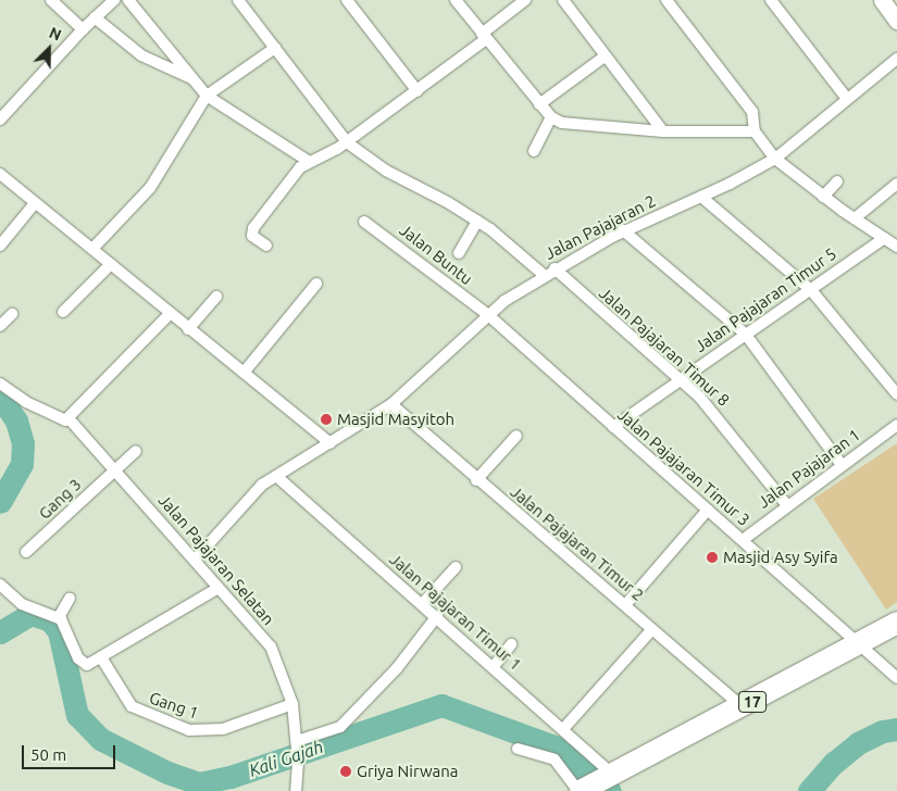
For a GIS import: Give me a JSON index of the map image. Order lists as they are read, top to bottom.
{
  "streets": {
    "highway": ["17"],
    "street": [
      "Jalan Pajajaran 2",
      "Jalan Buntu",
      "Jalan Pajajaran Timur 5",
      "Jalan Pajajaran Timur 8",
      "Jalan Pajajaran Timur 3",
      "Jalan Pajajaran 1",
      "Gang 3",
      "Jalan Pajajaran Timur 2",
      "Jalan Pajajaran Selatan",
      "Jalan Pajajaran Timur 1",
      "Gang 1"
    ]
  },
  "crossings": [
    ["Jalan Pajajaran 2", "Jalan Buntu"],
    ["Jalan Pajajaran 2", "Jalan Pajajaran Timur 8"],
    ["Jalan Pajajaran 2", "Jalan Pajajaran Timur 3"],
    ["Jalan Pajajaran 2", "Jalan Pajajaran Timur 2"],
    ["Jalan Pajajaran 2", "Jalan Pajajaran Selatan"],
    ["Jalan Pajajaran 2", "Jalan Pajajaran Timur 1"],
    ["Jalan Buntu", "Jalan Pajajaran Timur 3"],
    ["Jalan Pajajaran Timur 5", "Jalan Pajajaran Timur 8"],
    ["Jalan Pajajaran Timur 5", "Jalan Pajajaran Timur 3"],
    ["Jalan Pajajaran Timur 8", "Jalan Pajajaran 1"],
    ["Jalan Pajajaran Timur 3", "Jalan Pajajaran 1"],
    ["Jalan Pajajaran Timur 3", "17"],
    ["Gang 3", "Jalan Pajajaran Selatan"],
    ["Jalan Pajajaran Timur 2", "17"],
    ["Jalan Pajajaran Selatan", "Gang 1"],
    ["Jalan Pajajaran Timur 1", "17"]
  ],
  "water": ["Kali Gajah"],
  "places": ["Masjid Masyitoh", "Masjid Asy Syifa", "Griya Nirwana"],
  "scale_bar": "50 m",
  "north": "top right"
}
